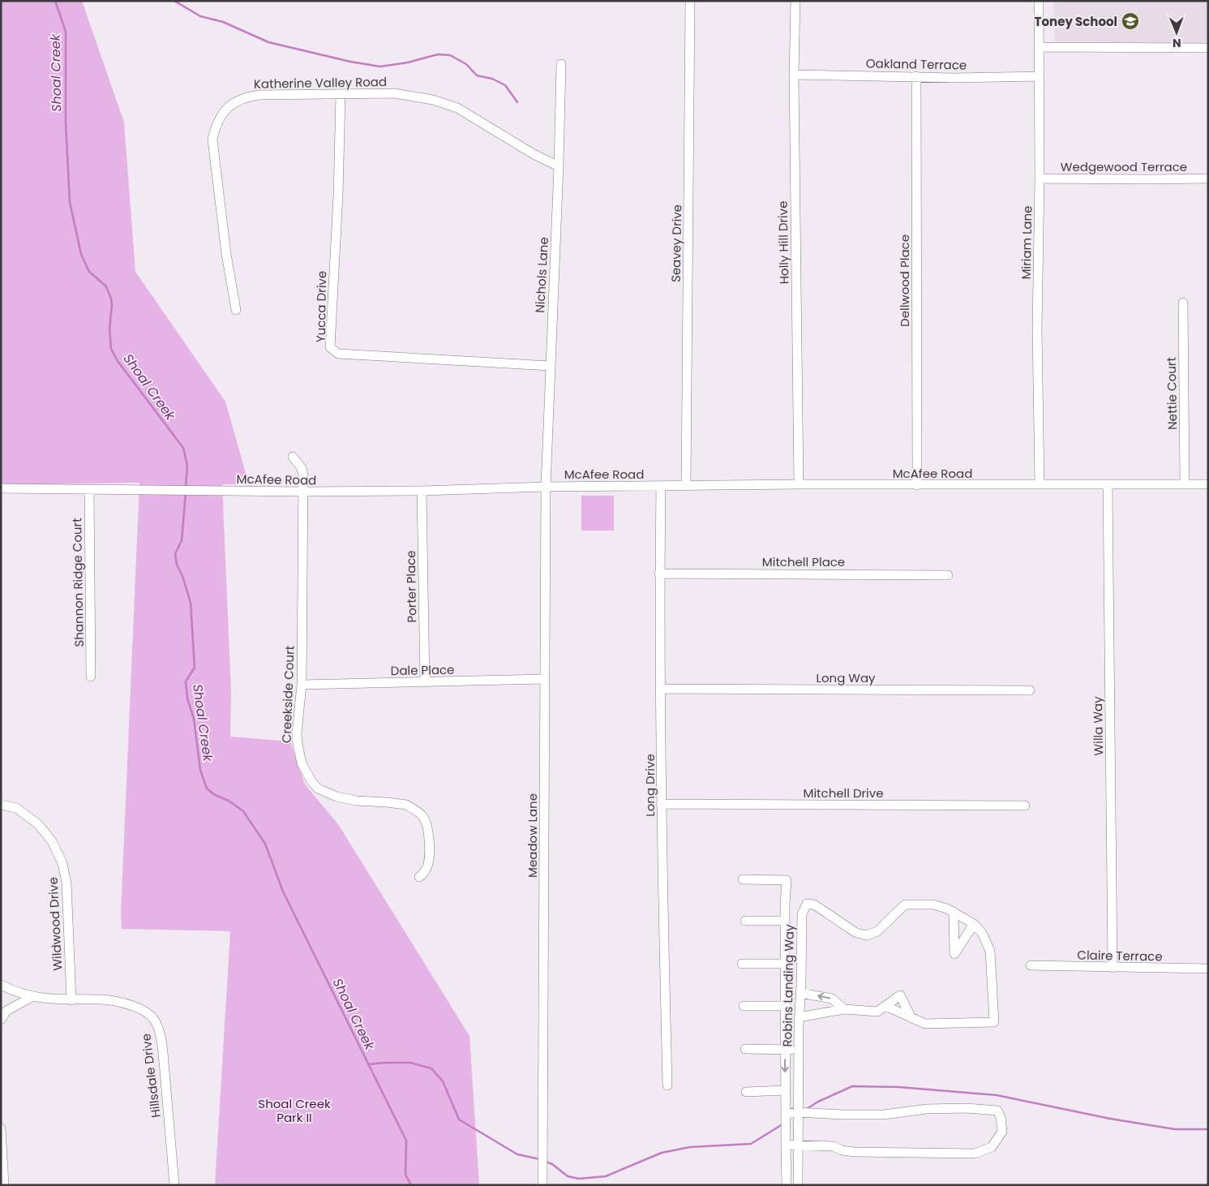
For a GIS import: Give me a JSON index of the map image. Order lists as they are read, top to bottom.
{
  "streets": {
    "street": [
      "Oakland Terrace",
      "Katherine Valley Road",
      "Wedgewood Terrace",
      "Holly Hill Drive",
      "Miriam Lane",
      "Seavey Drive",
      "Nichols Lane",
      "Dellwood Place",
      "Yucca Drive",
      "Nettie Court",
      "McAfee Road",
      "Mitchell Place",
      "Shannon Ridge Court",
      "Porter Place",
      "Dale Place",
      "Long Way",
      "Creekside Court",
      "Willa Way",
      "Long Drive",
      "Mitchell Drive",
      "Meadow Lane",
      "Wildwood Drive",
      "Claire Terrace",
      "Robins Landing Way",
      "Hillsdale Drive"
    ]
  },
  "crossings": [
    ["Oakland Terrace", "Holly Hill Drive"],
    ["Oakland Terrace", "Miriam Lane"],
    ["Oakland Terrace", "Dellwood Place"],
    ["Katherine Valley Road", "Nichols Lane"],
    ["Katherine Valley Road", "Yucca Drive"],
    ["Wedgewood Terrace", "Miriam Lane"],
    ["Holly Hill Drive", "McAfee Road"],
    ["Miriam Lane", "McAfee Road"],
    ["Seavey Drive", "McAfee Road"],
    ["Nichols Lane", "Yucca Drive"],
    ["Nichols Lane", "McAfee Road"],
    ["Nichols Lane", "Meadow Lane"],
    ["Dellwood Place", "McAfee Road"],
    ["Nettie Court", "McAfee Road"],
    ["McAfee Road", "Shannon Ridge Court"],
    ["McAfee Road", "Porter Place"],
    ["McAfee Road", "Creekside Court"],
    ["McAfee Road", "Willa Way"],
    ["McAfee Road", "Long Drive"],
    ["McAfee Road", "Meadow Lane"],
    ["Mitchell Place", "Long Drive"],
    ["Porter Place", "Dale Place"],
    ["Dale Place", "Creekside Court"],
    ["Dale Place", "Meadow Lane"],
    ["Long Way", "Long Drive"],
    ["Willa Way", "Claire Terrace"],
    ["Long Drive", "Mitchell Drive"],
    ["Wildwood Drive", "Hillsdale Drive"]
  ],
  "water": ["Shoal Creek"],
  "parks": ["Shoal Creek Park II"],
  "places": {
    "school or university": ["Toney School"]
  },
  "north": "bottom"
}
